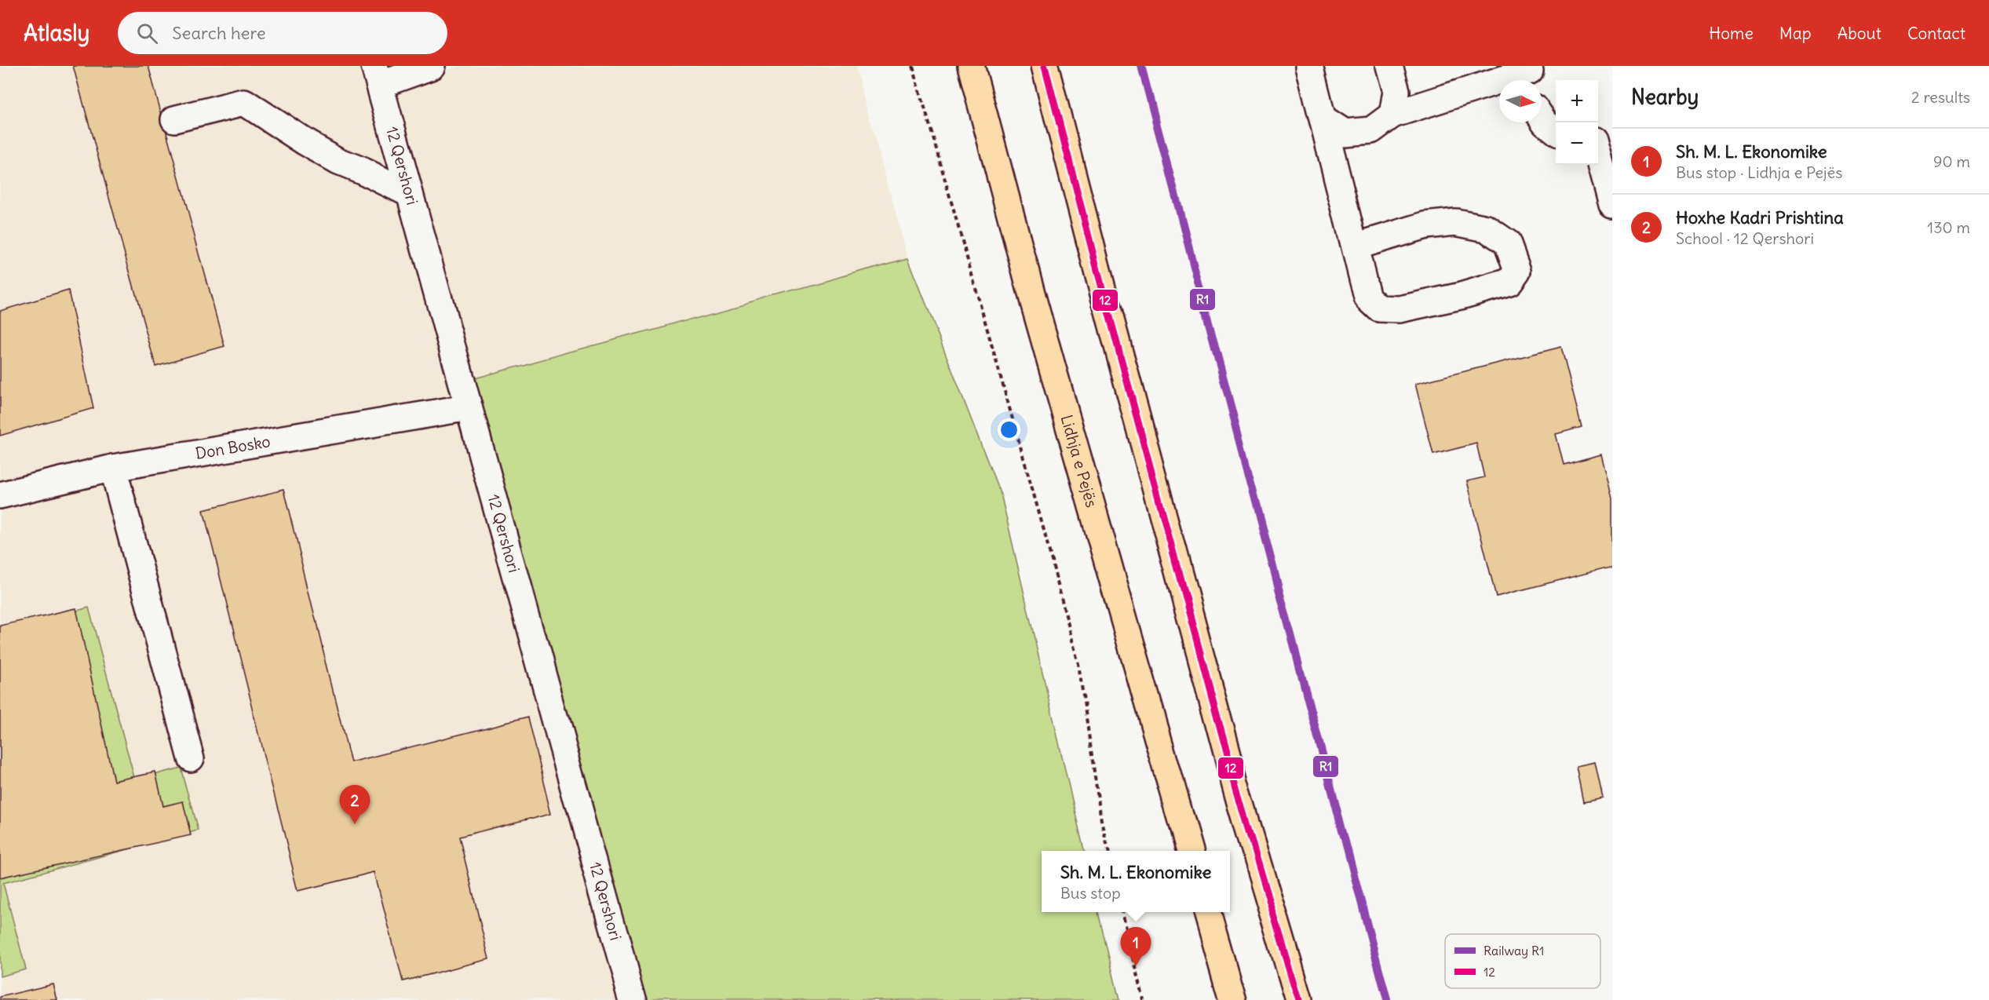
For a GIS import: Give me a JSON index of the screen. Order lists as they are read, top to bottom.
{
  "streets": {
    "highway": ["Lidhja e Pejës"],
    "street": ["12 Qershori", "Don Bosko"]
  },
  "crossings": [
    ["12 Qershori", "Don Bosko"]
  ],
  "lines": ["rail line R1", "transit line 12"],
  "legend": ["Railway R1", "12"],
  "north": "right",
  "page": {
    "header": "Atlasly",
    "search": "Search here",
    "nav": [
      "Home",
      "Map",
      "About",
      "Contact"
    ],
    "heading": ["Nearby", "2 results"],
    "map_buttons": ["+", "−"],
    "list": [
      {
        "mark": "1",
        "name": "Sh. M. L. Ekonomike",
        "note": "Bus stop · Lidhja e Pejës",
        "value": "90 m"
      },
      {
        "mark": "2",
        "name": "Hoxhe Kadri Prishtina",
        "note": "School · 12 Qershori",
        "value": "130 m"
      }
    ],
    "pins": ["2", "1"],
    "popup": ["Sh. M. L. Ekonomike", "Bus stop"]
  }
}
